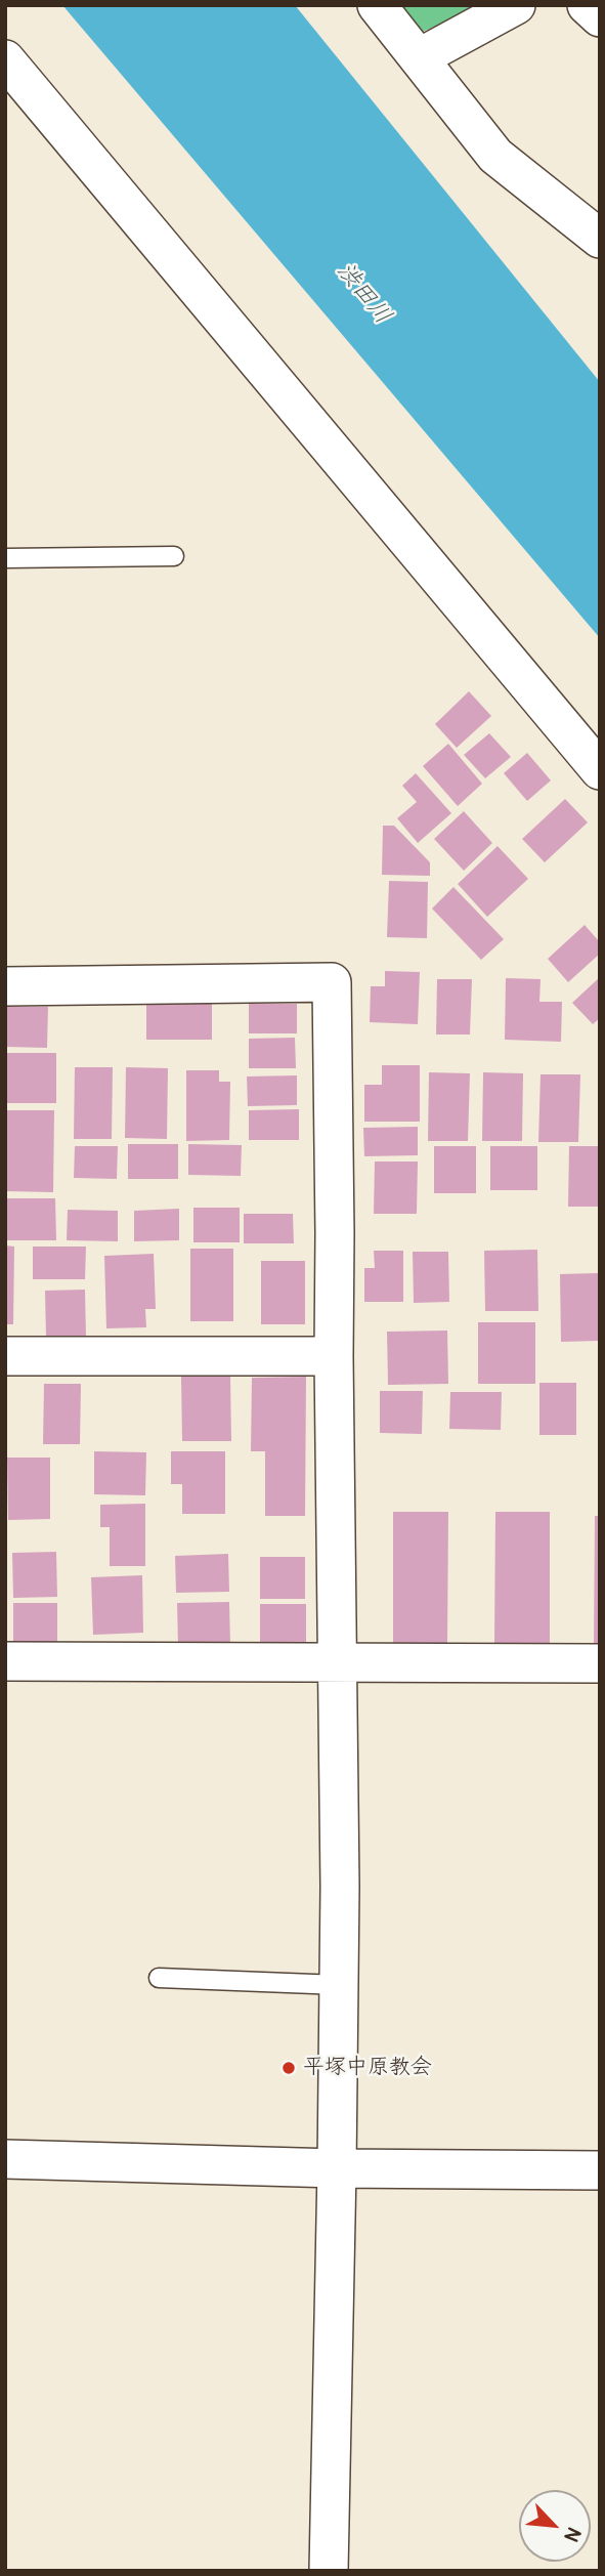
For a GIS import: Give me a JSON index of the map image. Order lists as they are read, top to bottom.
{
  "water": ["渋田川"],
  "places": ["平塚中原教会"],
  "north": "bottom right"
}
